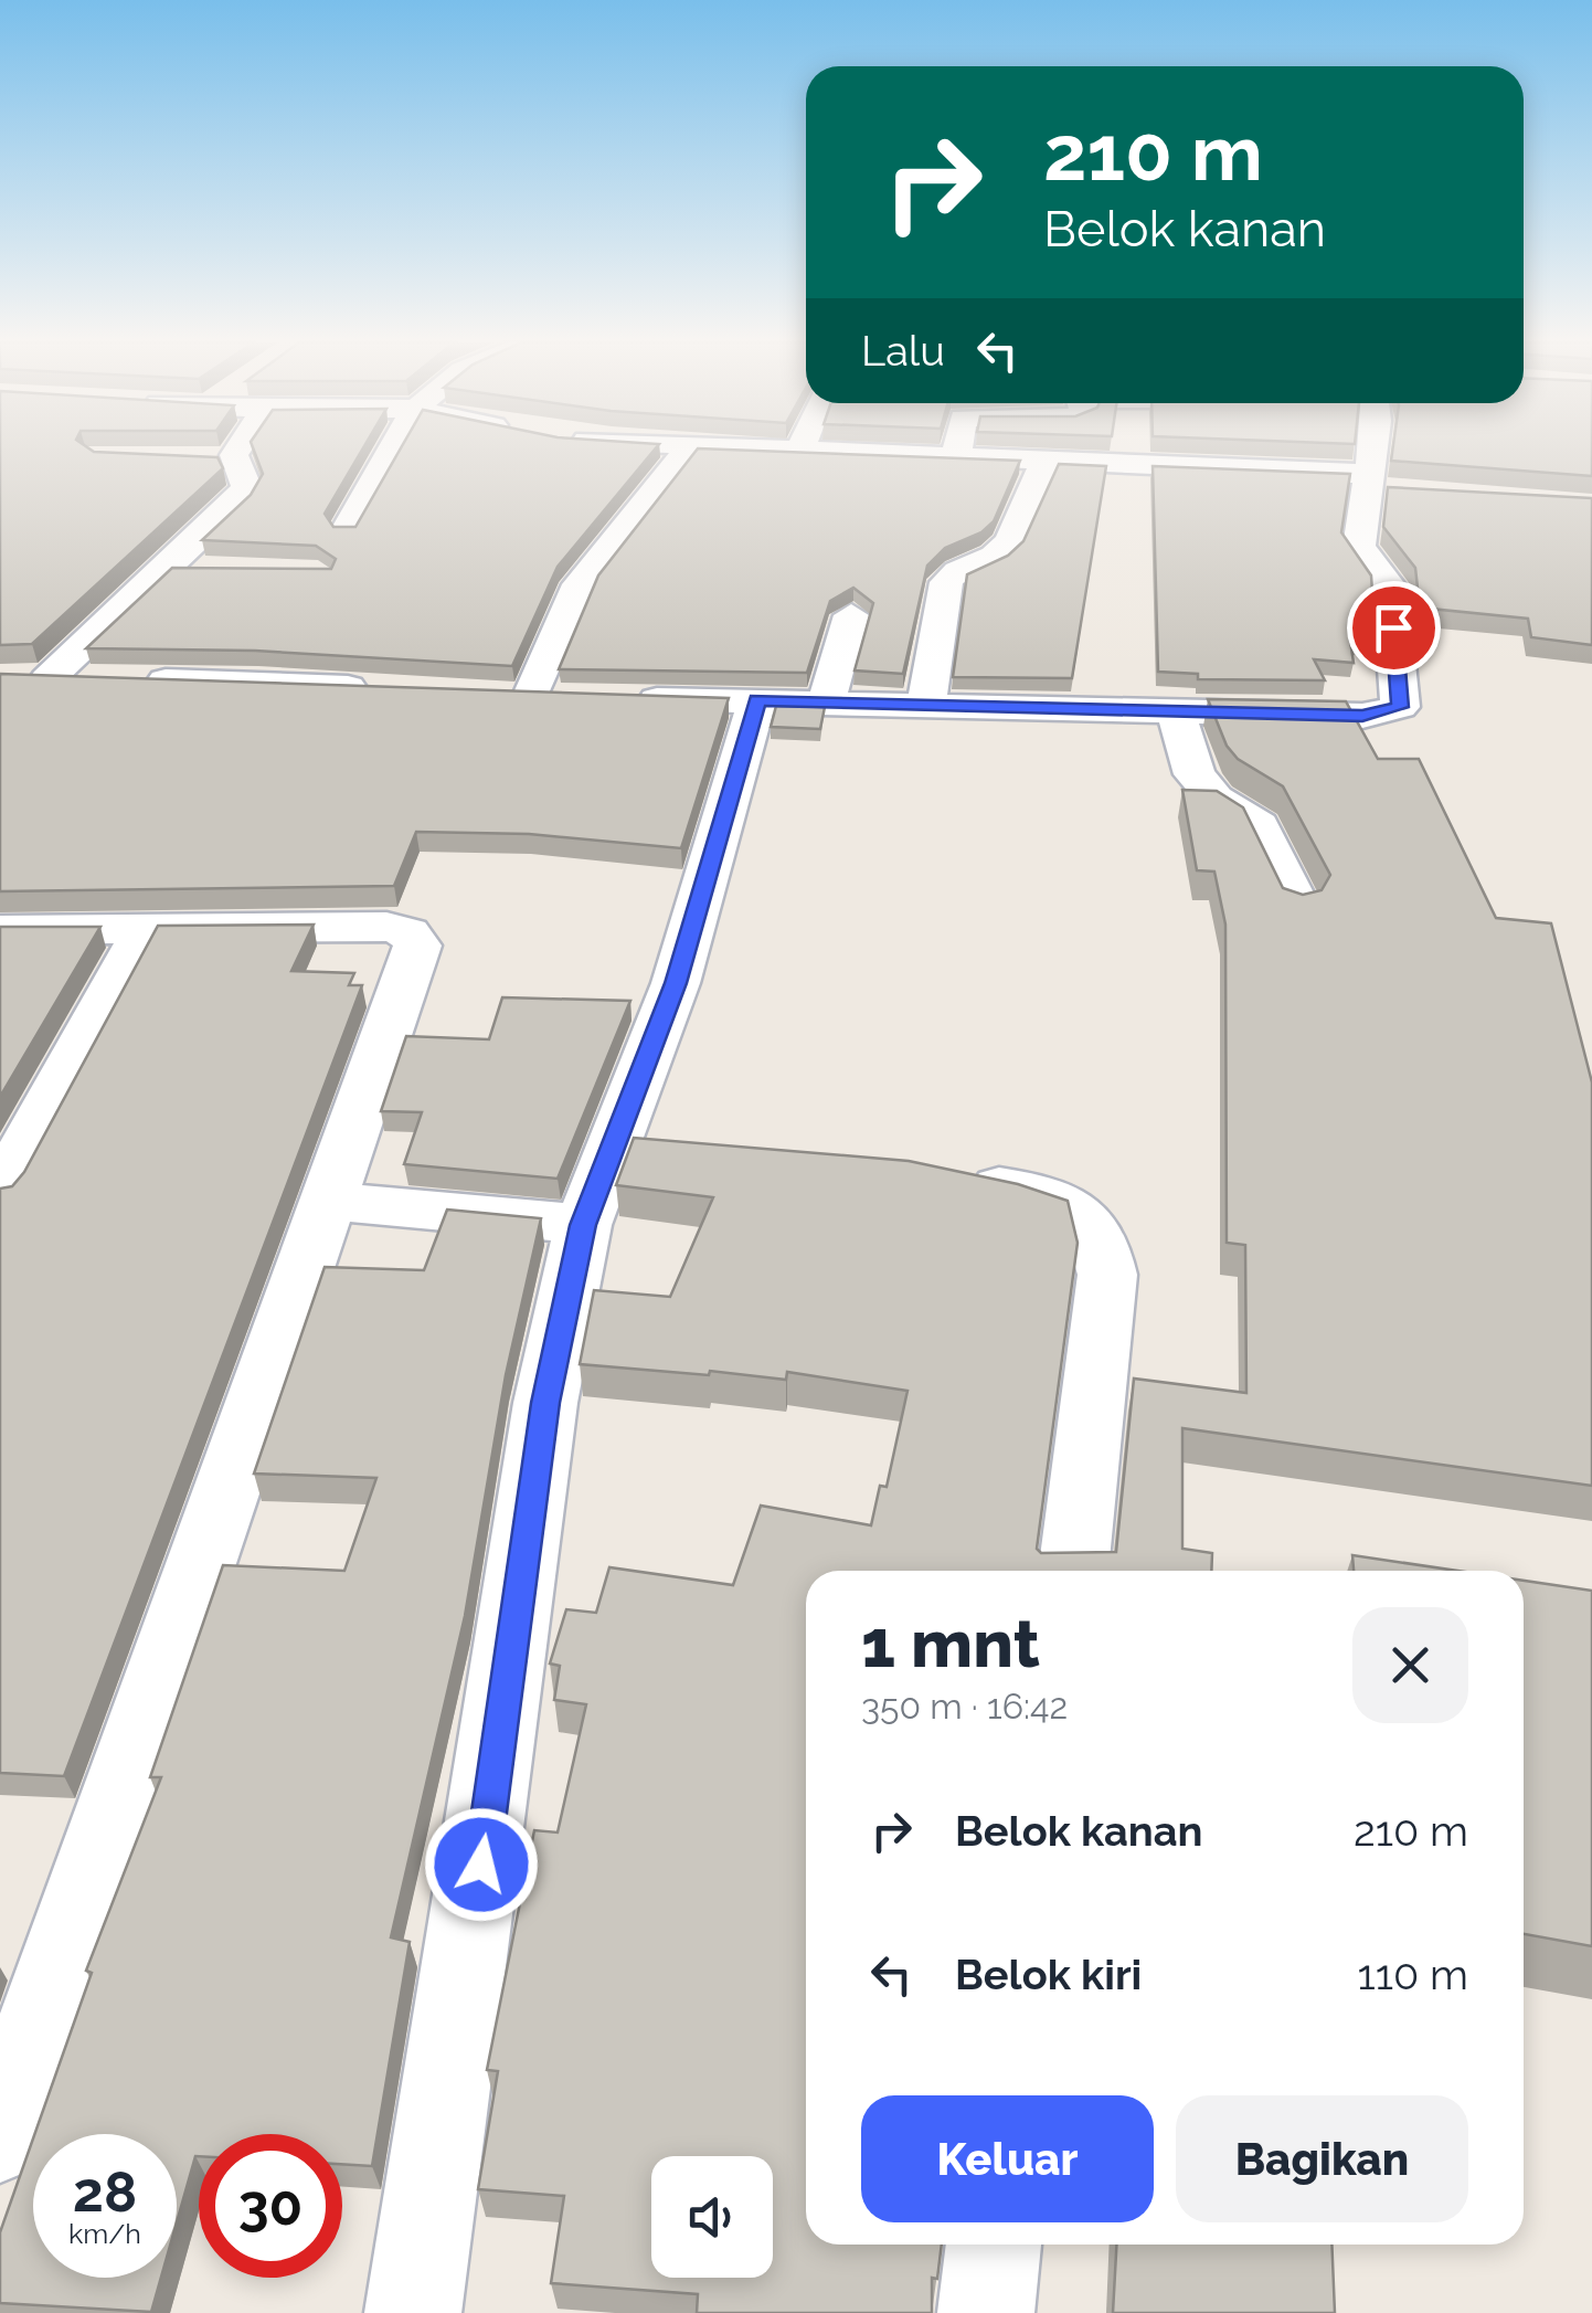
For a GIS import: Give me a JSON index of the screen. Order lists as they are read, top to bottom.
{
  "page": {
    "turn": ["210 m", "Belok kanan"],
    "then": "Lalu",
    "heading": ["1 mnt", "350 m · 16:42"],
    "list": [
      {
        "name": "Belok kanan",
        "value": "210 m"
      },
      {
        "name": "Belok kiri",
        "value": "110 m"
      }
    ],
    "buttons": ["Keluar", "Bagikan"],
    "speed": "28 km/h",
    "limit": "30"
  }
}
